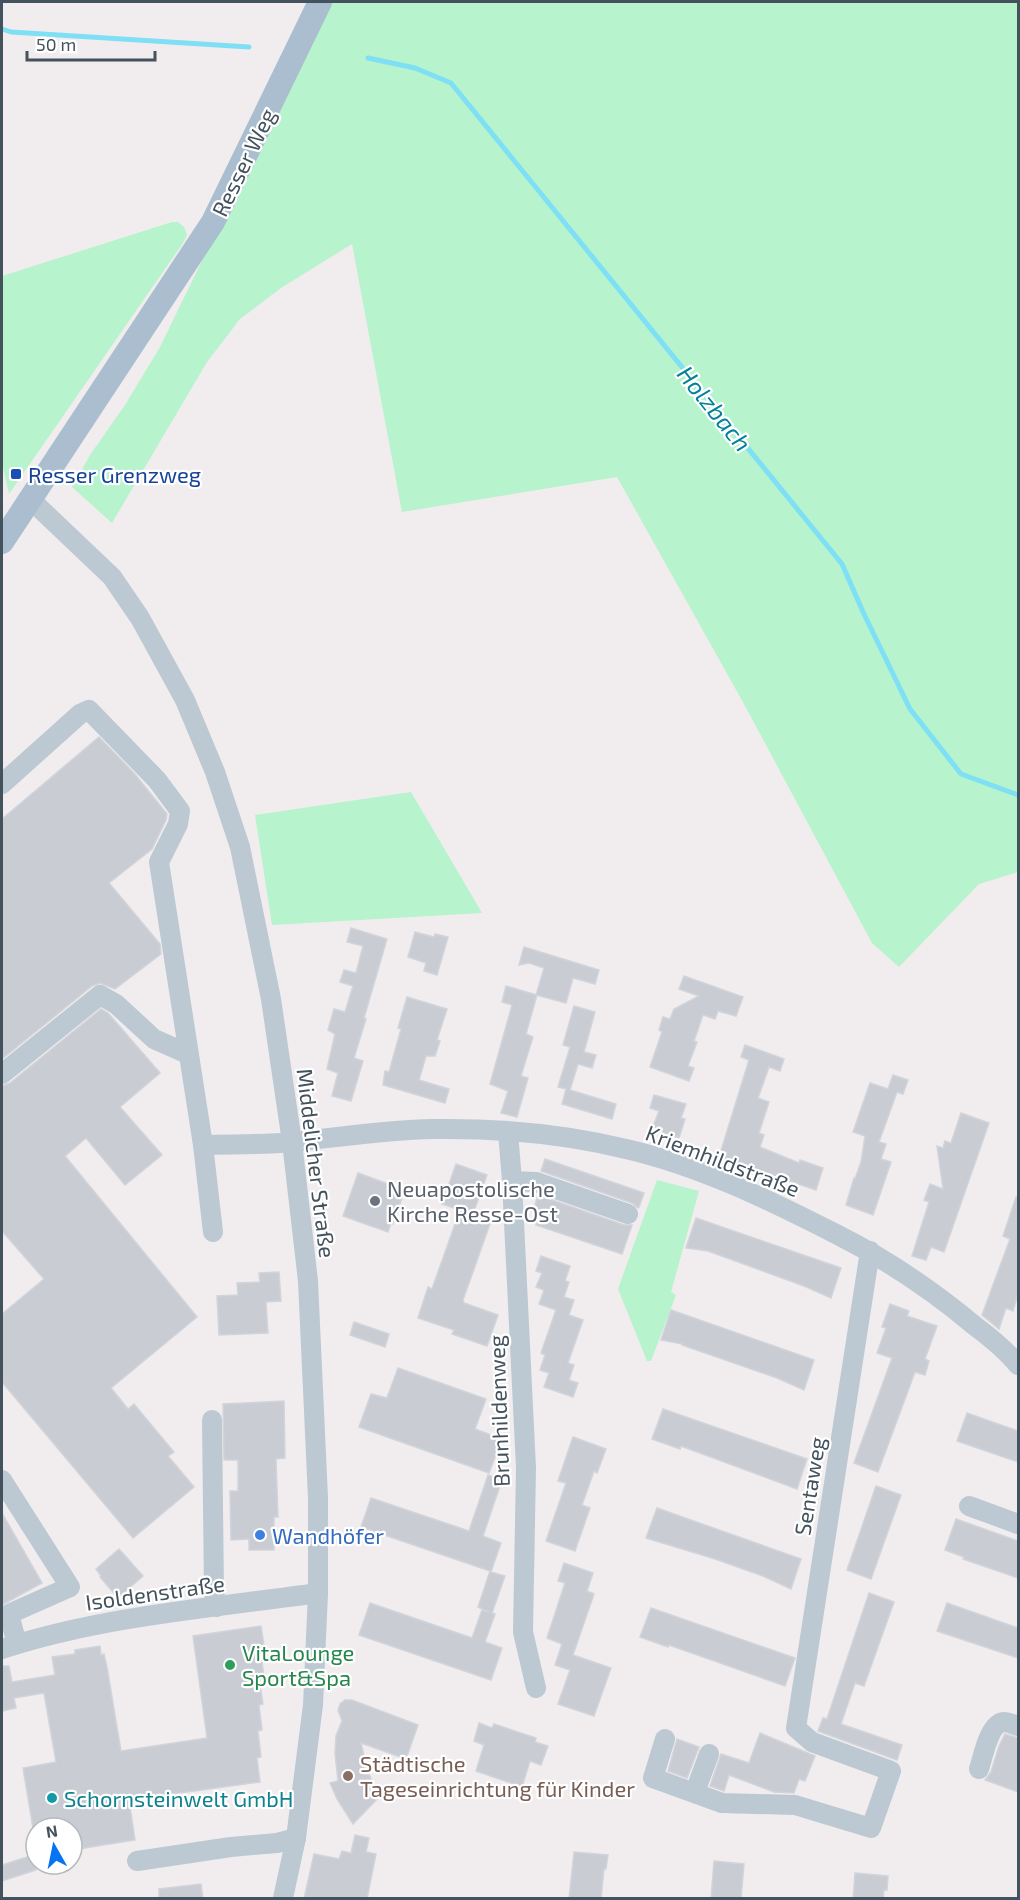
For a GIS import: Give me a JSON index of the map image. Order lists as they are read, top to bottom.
{
  "streets": {
    "main road": ["Resser Weg"],
    "street": [
      "Kriemhildstraße",
      "Middelicher Straße",
      "Brunhildenweg",
      "Sentaweg",
      "Isoldenstraße"
    ]
  },
  "crossings": [
    ["Resser Weg", "Middelicher Straße"],
    ["Kriemhildstraße", "Middelicher Straße"],
    ["Kriemhildstraße", "Brunhildenweg"],
    ["Kriemhildstraße", "Sentaweg"],
    ["Middelicher Straße", "Isoldenstraße"]
  ],
  "water": ["Holzbach"],
  "places": {
    "transit": ["Resser Grenzweg"],
    "other": [
      "Neuapostolische Kirche Resse-Ost",
      "Wandhöfer",
      "VitaLounge Sport&Spa",
      "Städtische Tageseinrichtung für Kinder",
      "Schornsteinwelt GmbH"
    ]
  },
  "scale_bar": "50 m",
  "north": "top"
}
